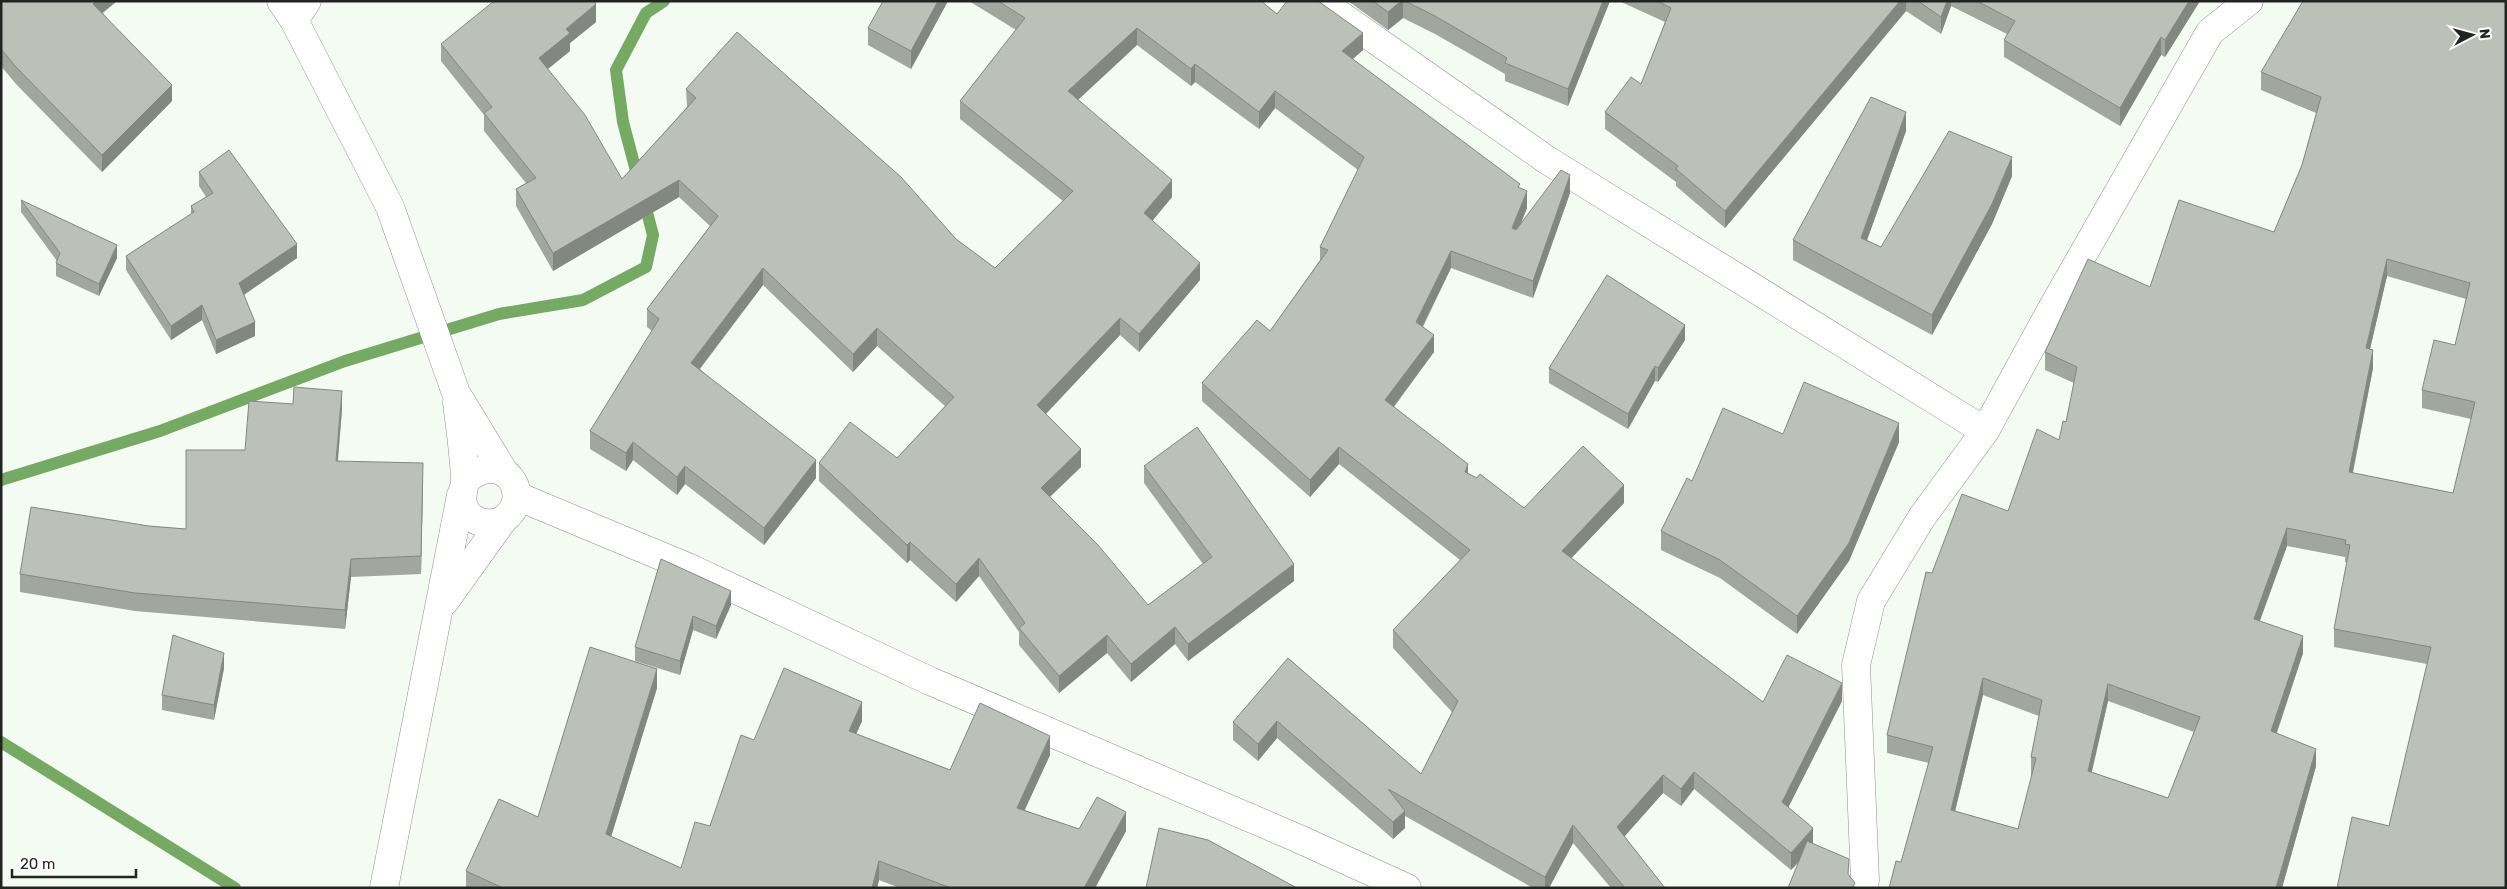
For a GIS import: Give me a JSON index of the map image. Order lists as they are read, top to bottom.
{
  "scale_bar": "20 m",
  "north": "right"
}
